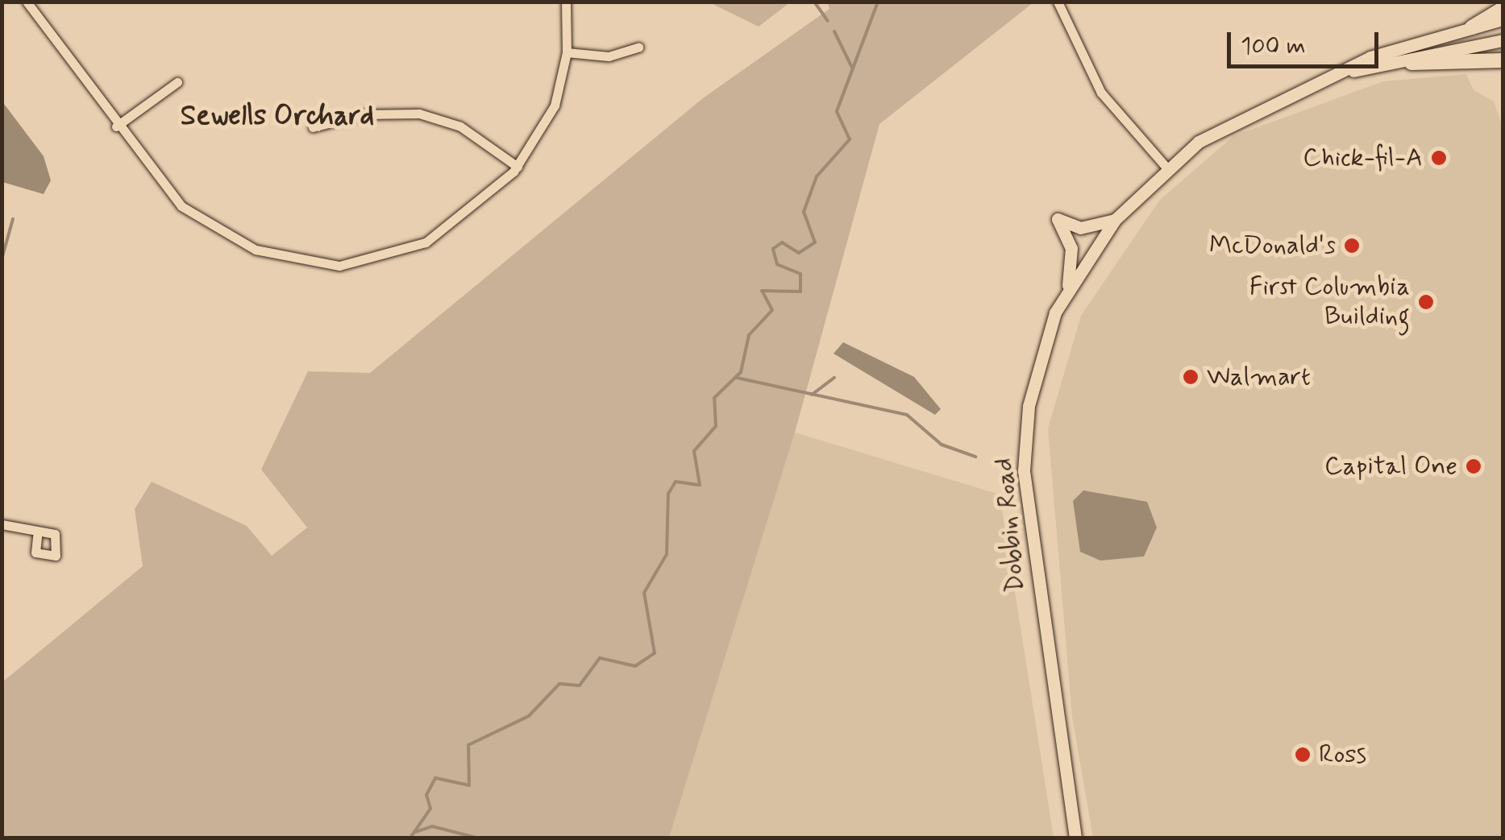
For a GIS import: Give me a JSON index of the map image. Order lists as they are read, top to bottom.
{
  "streets": {
    "street": ["Dobbin Road"]
  },
  "districts": ["Sewells Orchard"],
  "places": [
    "Chick-fil-A",
    "McDonald's",
    "First Columbia Building",
    "Walmart",
    "Capital One",
    "Ross"
  ],
  "scale_bar": "100 m"
}
